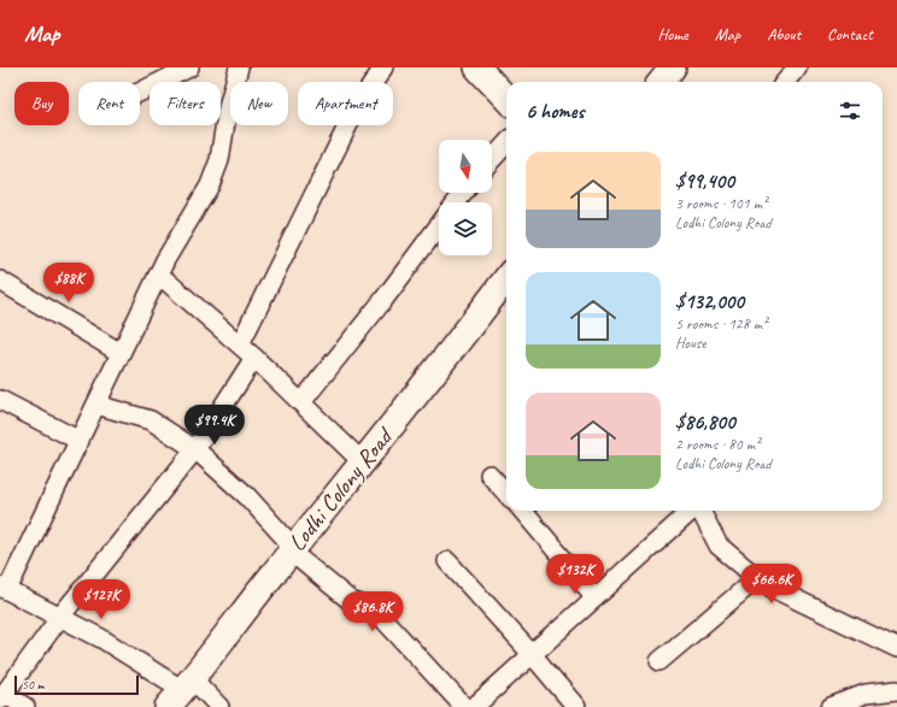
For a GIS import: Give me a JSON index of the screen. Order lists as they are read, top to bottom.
{
  "streets": {
    "main road": ["Lodhi Colony Road"]
  },
  "scale_bar": "50 m",
  "north": "bottom",
  "page": {
    "header": "Map",
    "nav": [
      "Home",
      "Map",
      "About",
      "Contact"
    ],
    "chip": [
      "Buy",
      "Rent",
      "Filters",
      "New",
      "Apartment"
    ],
    "heading": "6 homes",
    "list": [
      {
        "name": "$99,400",
        "note": "3 rooms · 101 m² · Lodhi Colony Road"
      },
      {
        "name": "$132,000",
        "note": "5 rooms · 128 m² · House"
      },
      {
        "name": "$86,800",
        "note": "2 rooms · 80 m² · Lodhi Colony Road"
      }
    ],
    "price": [
      "$88K",
      "$99.4K",
      "$132K",
      "$66.6K",
      "$127K",
      "$86.8K"
    ],
    "scale": "50 m"
  }
}
